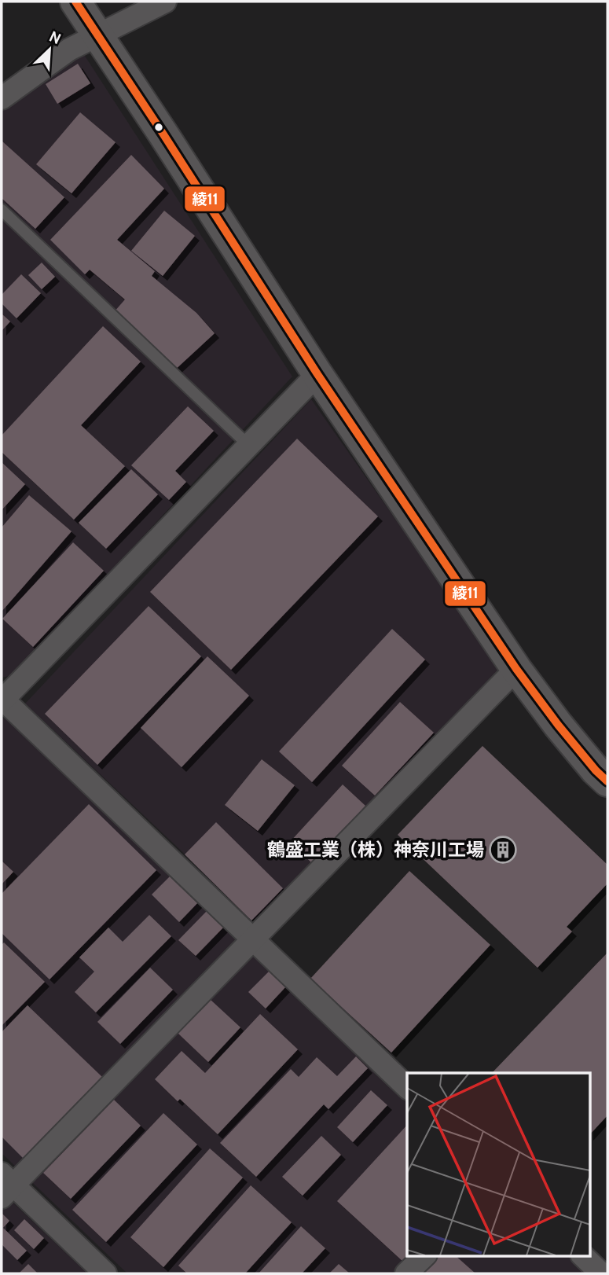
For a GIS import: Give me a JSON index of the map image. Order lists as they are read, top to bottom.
{
  "places": {
    "building": ["鶴盛工業（株）神奈川工場"]
  },
  "lines": ["transit line 綾11"],
  "north": "top right"
}
